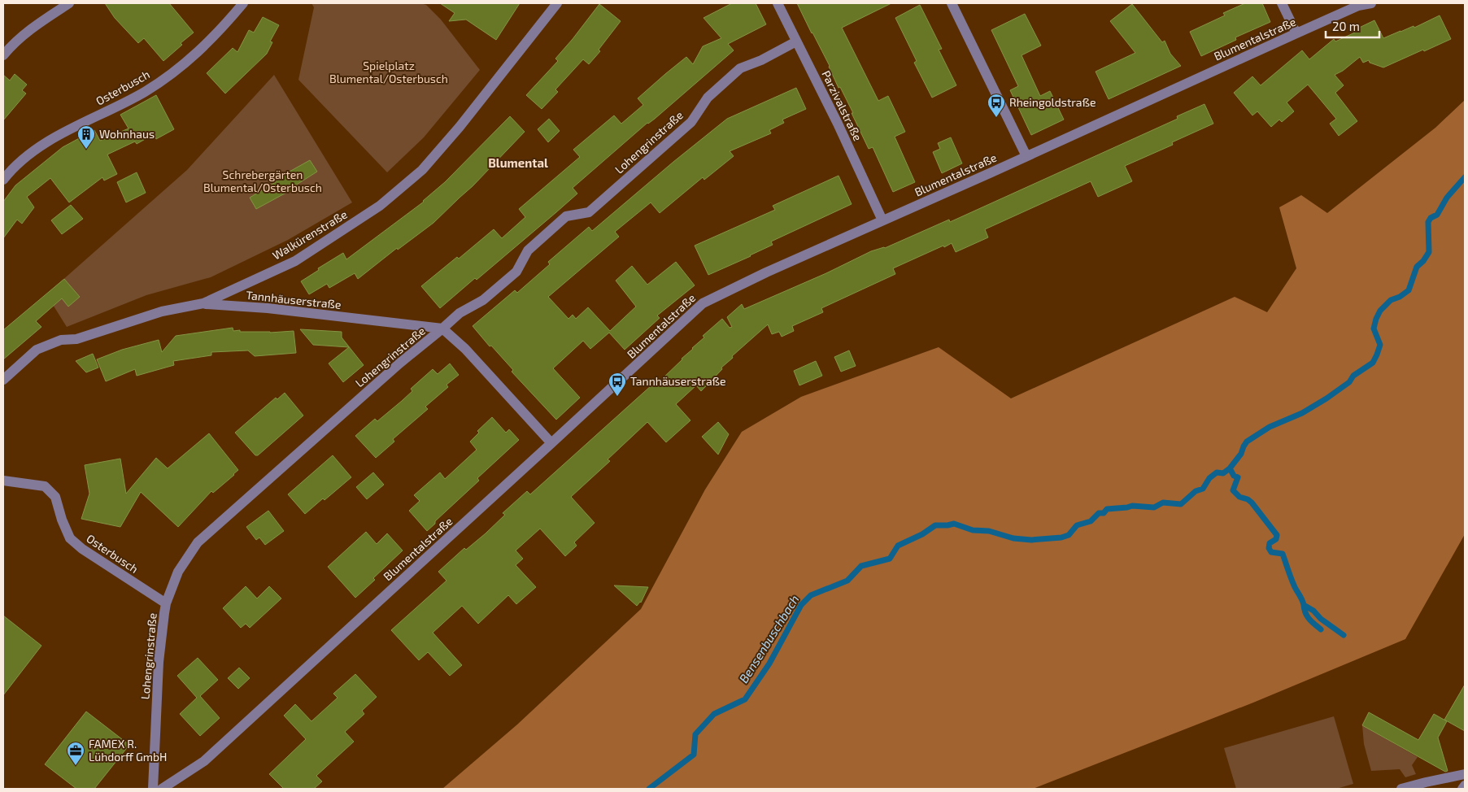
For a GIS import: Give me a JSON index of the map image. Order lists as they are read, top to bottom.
{
  "streets": {
    "street": [
      "Blumentalstraße",
      "Osterbusch",
      "Parzivalstraße",
      "Lohengrinstraße",
      "Walkürenstraße",
      "Tannhäuserstraße"
    ]
  },
  "crossings": [
    ["Blumentalstraße", "Parzivalstraße"],
    ["Osterbusch", "Lohengrinstraße"],
    ["Parzivalstraße", "Lohengrinstraße"],
    ["Lohengrinstraße", "Tannhäuserstraße"],
    ["Walkürenstraße", "Tannhäuserstraße"]
  ],
  "districts": ["Blumental"],
  "water": ["Bensenbuschbach"],
  "parks": ["Spielplatz Blumental/Osterbusch", "Schrebergärten Blumental/Osterbusch"],
  "places": {
    "bus stop": ["Rheingoldstraße", "Tannhäuserstraße"],
    "building": ["Wohnhaus"],
    "office": ["FAMEX R. Lühdorff GmbH"]
  },
  "scale_bar": "20 m"
}
